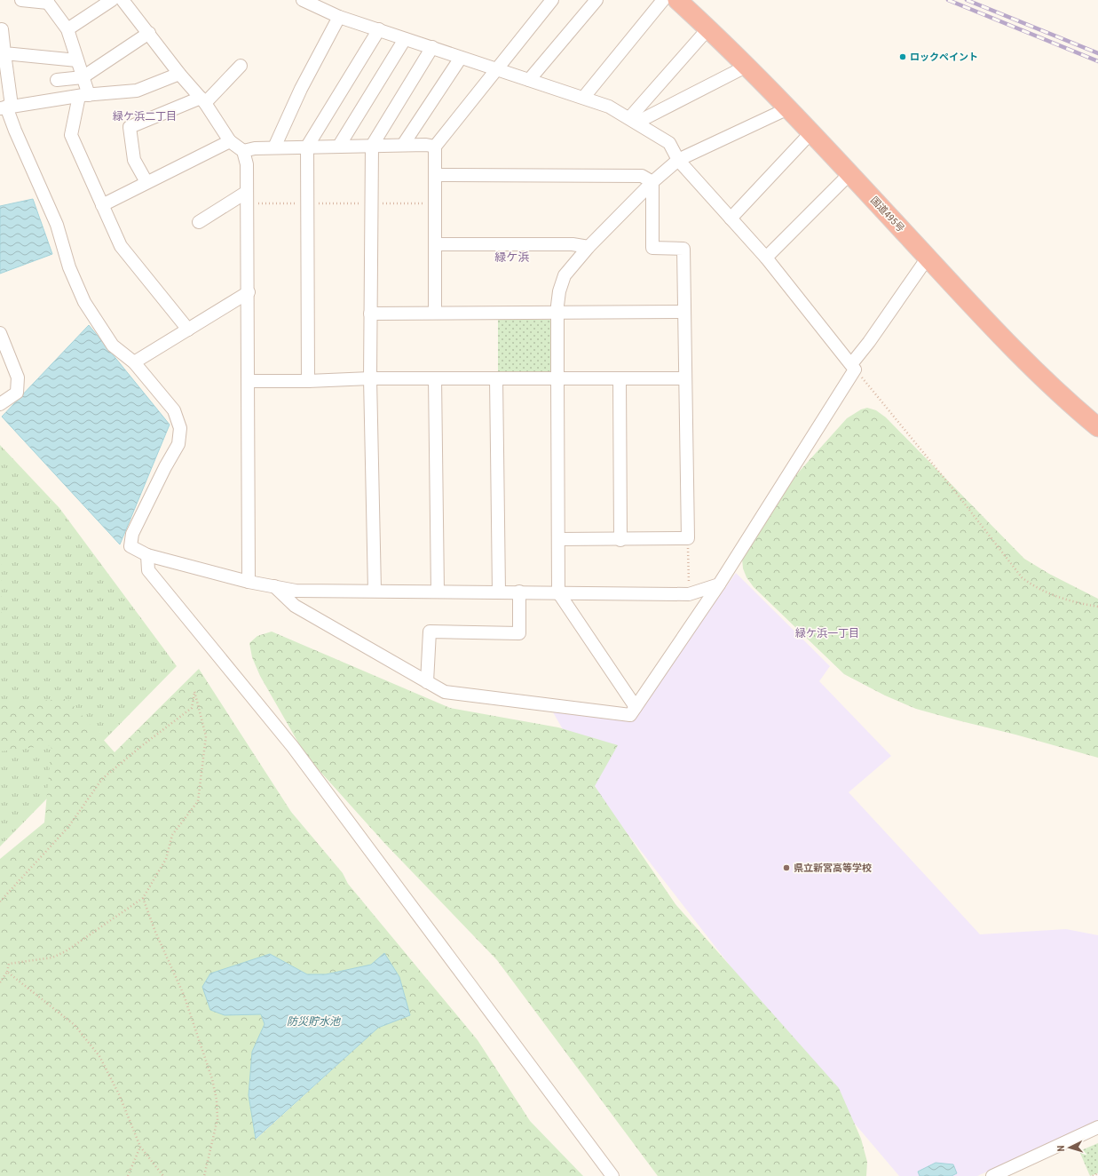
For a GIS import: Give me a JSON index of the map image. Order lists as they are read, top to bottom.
{
  "streets": {
    "highway": ["国道495号"]
  },
  "districts": ["緑ケ浜二丁目", "緑ケ浜", "緑ケ浜一丁目"],
  "water": ["防災貯水池"],
  "places": ["ロックペイント", "県立新宮高等学校"],
  "north": "left"
}
